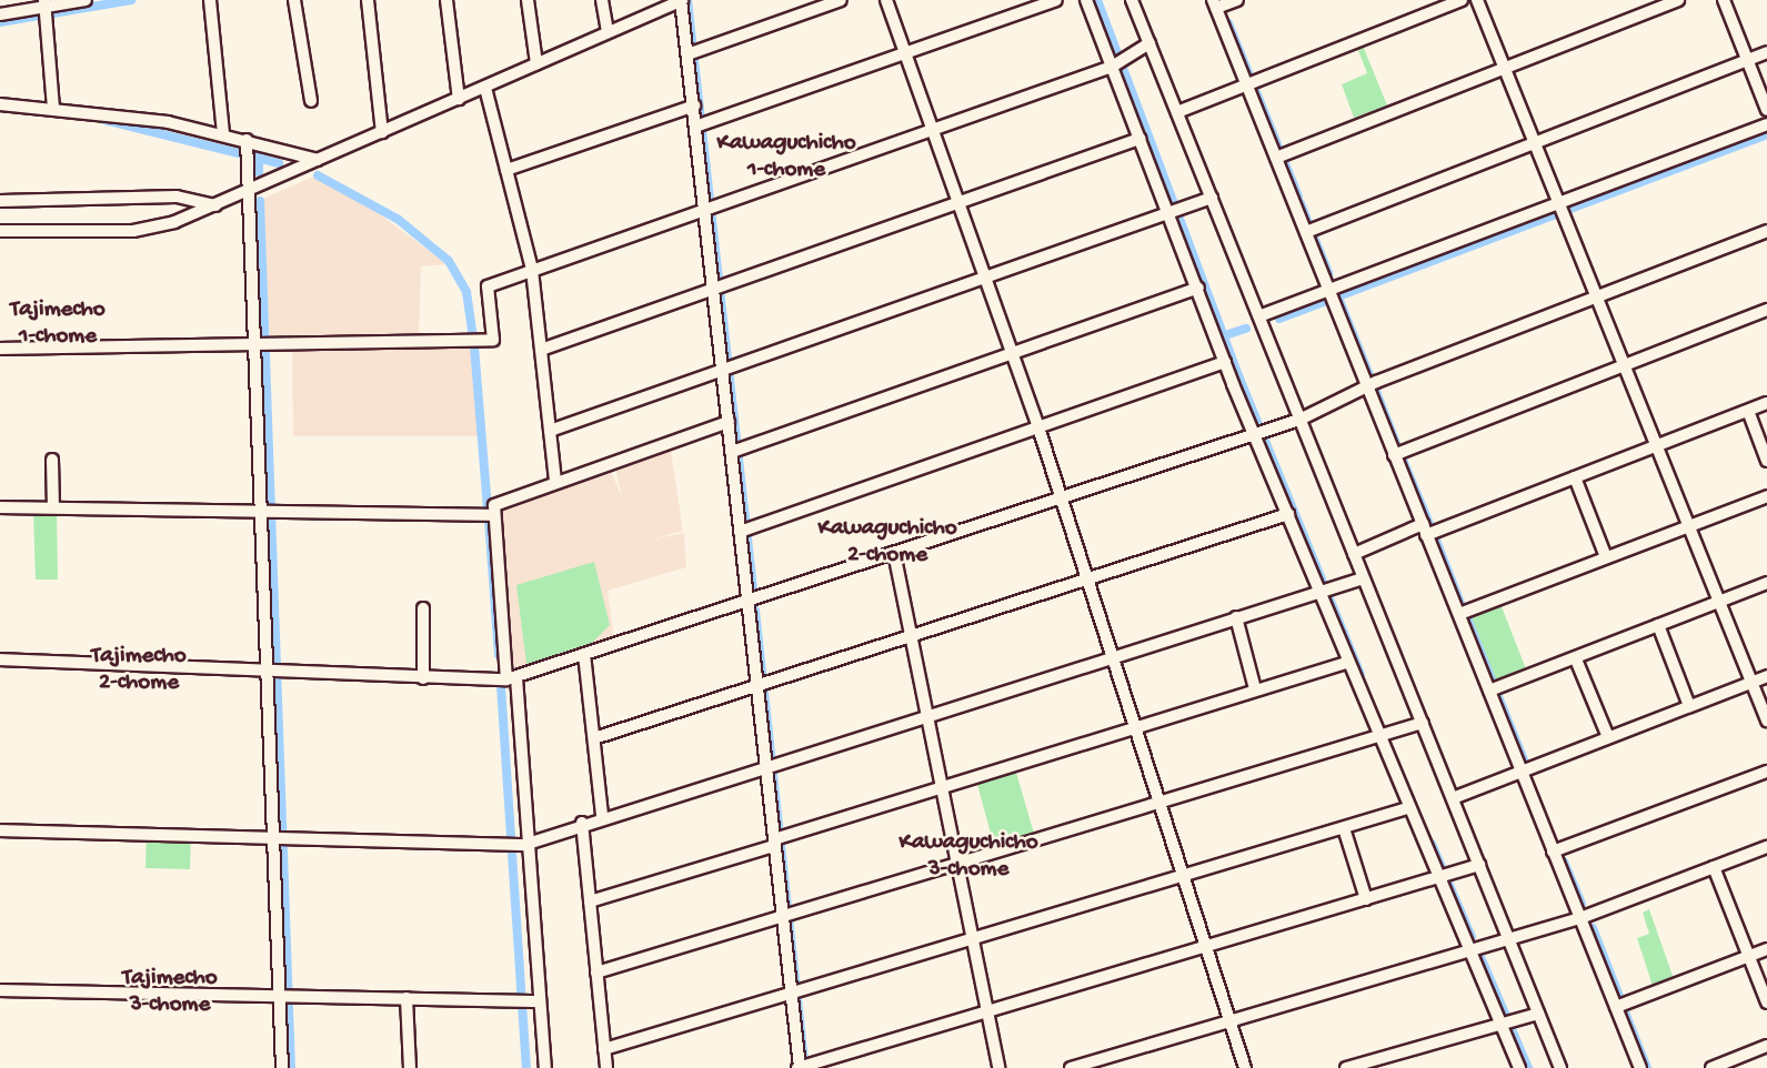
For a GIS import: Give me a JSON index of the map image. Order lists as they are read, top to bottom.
{
  "districts": [
    "Kawaguchicho 1-chome",
    "Tajimecho 1-chome",
    "Kawaguchicho 2-chome",
    "Tajimecho 2-chome",
    "Kawaguchicho 3-chome",
    "Tajimecho 3-chome"
  ]
}
